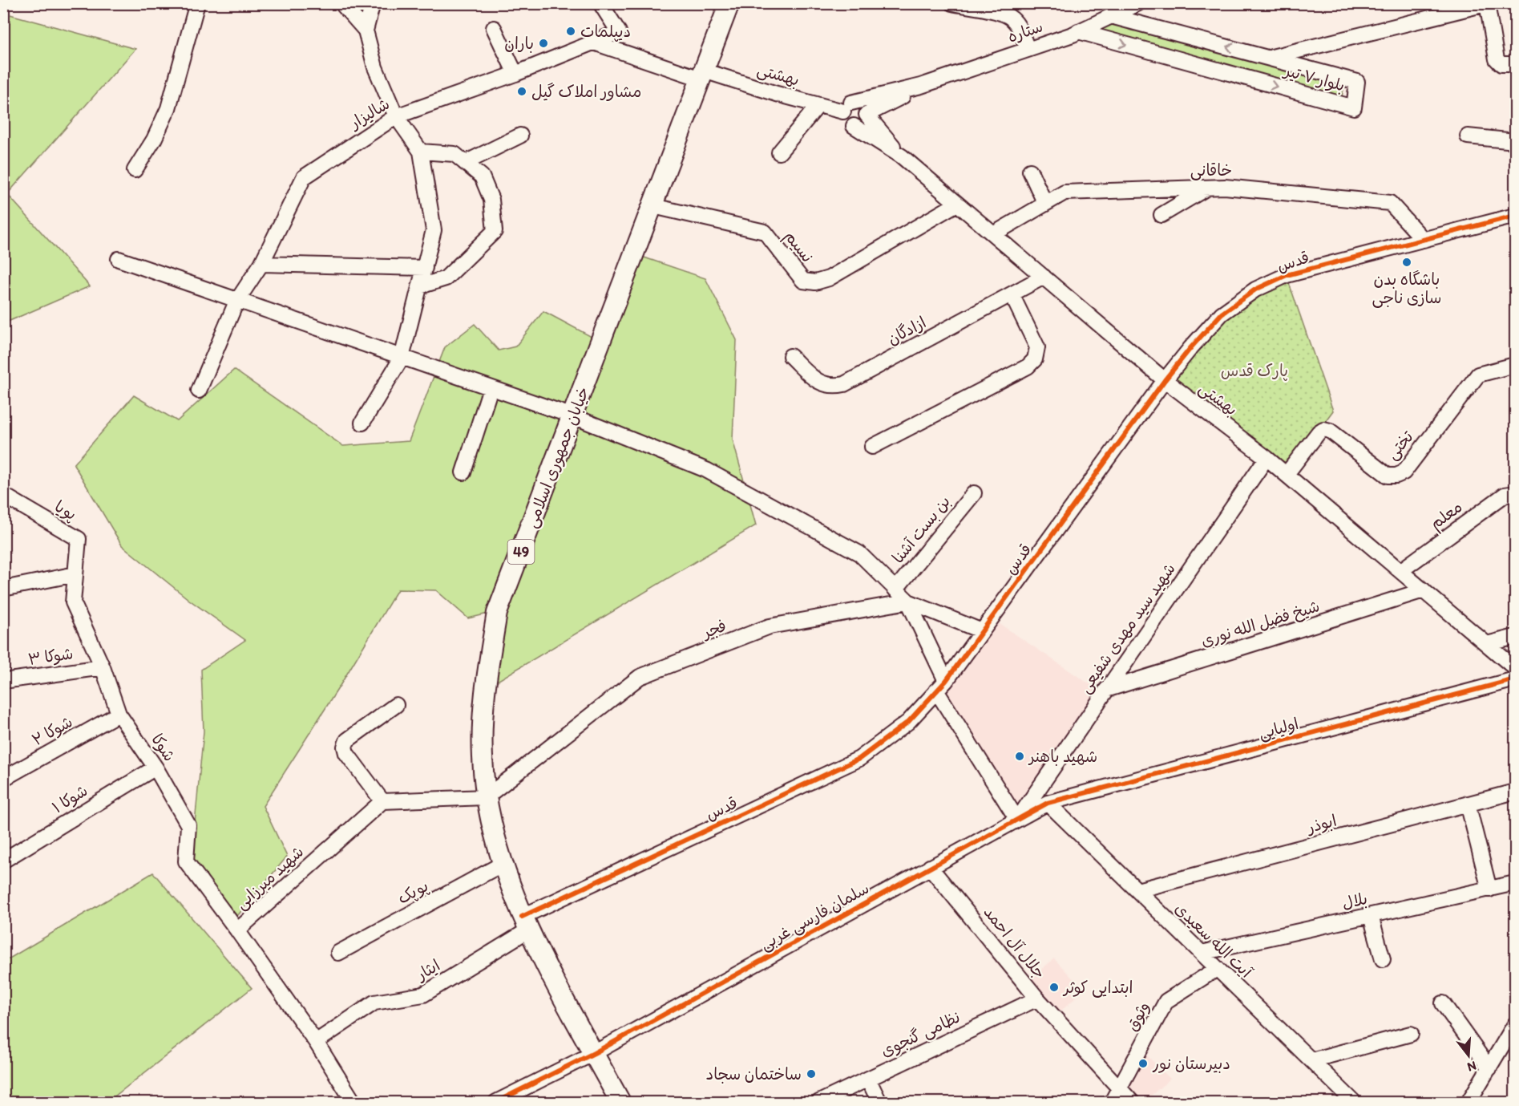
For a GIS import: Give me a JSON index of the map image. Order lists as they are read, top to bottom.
{
  "streets": {
    "main road": ["خیابان جمهوری اسلامی", "49"],
    "street": [
      "ستاره",
      "بهشتی",
      "بلوار ۷ تیر",
      "شالیزار",
      "خاقانی",
      "نسیم",
      "قدس",
      "ازادگان",
      "تختی",
      "پویا",
      "معلم",
      "بن بست آشنا",
      "شیخ فضل الله نوری",
      "شهید سید مهدی شفیعی",
      "فجر",
      "شوکا ۳",
      "اولیایی",
      "شوکا ۲",
      "شوکا",
      "شوکا ۱",
      "ابوذر",
      "شهید میرزایی",
      "پوپک",
      "بلال",
      "سلمان فارسی غربی",
      "آیت الله سعیدی",
      "جلال آل احمد",
      "ایثار",
      "وثوق",
      "نظامی گنجوی"
    ]
  },
  "crossings": [
    ["ستاره", "بلوار ۷ تیر"],
    ["بهشتی", "خاقانی"],
    ["بهشتی", "نسیم"],
    ["بهشتی", "قدس"],
    ["بهشتی", "ازادگان"],
    ["بهشتی", "تختی"],
    ["بهشتی", "خیابان جمهوری اسلامی"],
    ["بهشتی", "معلم"],
    ["بهشتی", "شیخ فضل الله نوری"],
    ["بهشتی", "شهید سید مهدی شفیعی"],
    ["خاقانی", "قدس"],
    ["نسیم", "خیابان جمهوری اسلامی"],
    ["قدس", "خیابان جمهوری اسلامی"],
    ["قدس", "ایثار"],
    ["خیابان جمهوری اسلامی", "فجر"],
    ["خیابان جمهوری اسلامی", "پوپک"],
    ["خیابان جمهوری اسلامی", "سلمان فارسی غربی"],
    ["خیابان جمهوری اسلامی", "ایثار"],
    ["پویا", "شوکا"],
    ["شیخ فضل الله نوری", "شهید سید مهدی شفیعی"],
    ["شهید سید مهدی شفیعی", "سلمان فارسی غربی"],
    ["شوکا ۳", "شوکا"],
    ["اولیایی", "سلمان فارسی غربی"],
    ["اولیایی", "آیت الله سعیدی"],
    ["شوکا ۲", "شوکا"],
    ["شوکا", "شوکا ۱"],
    ["شوکا", "شهید میرزایی"],
    ["ابوذر", "آیت الله سعیدی"],
    ["شهید میرزایی", "ایثار"],
    ["بلال", "آیت الله سعیدی"],
    ["سلمان فارسی غربی", "آیت الله سعیدی"],
    ["سلمان فارسی غربی", "جلال آل احمد"],
    ["آیت الله سعیدی", "وثوق"],
    ["جلال آل احمد", "وثوق"],
    ["جلال آل احمد", "نظامی گنجوی"]
  ],
  "parks": ["پارک قدس"],
  "places": [
    "دیپلمات",
    "باران",
    "مشاور املاک گیل",
    "باشگاه بدن سازی ناجی",
    "شهید باهنر",
    "ابتدایی کوثر",
    "دبیرستان نور",
    "ساختمان سجاد"
  ],
  "north": "bottom"
}
